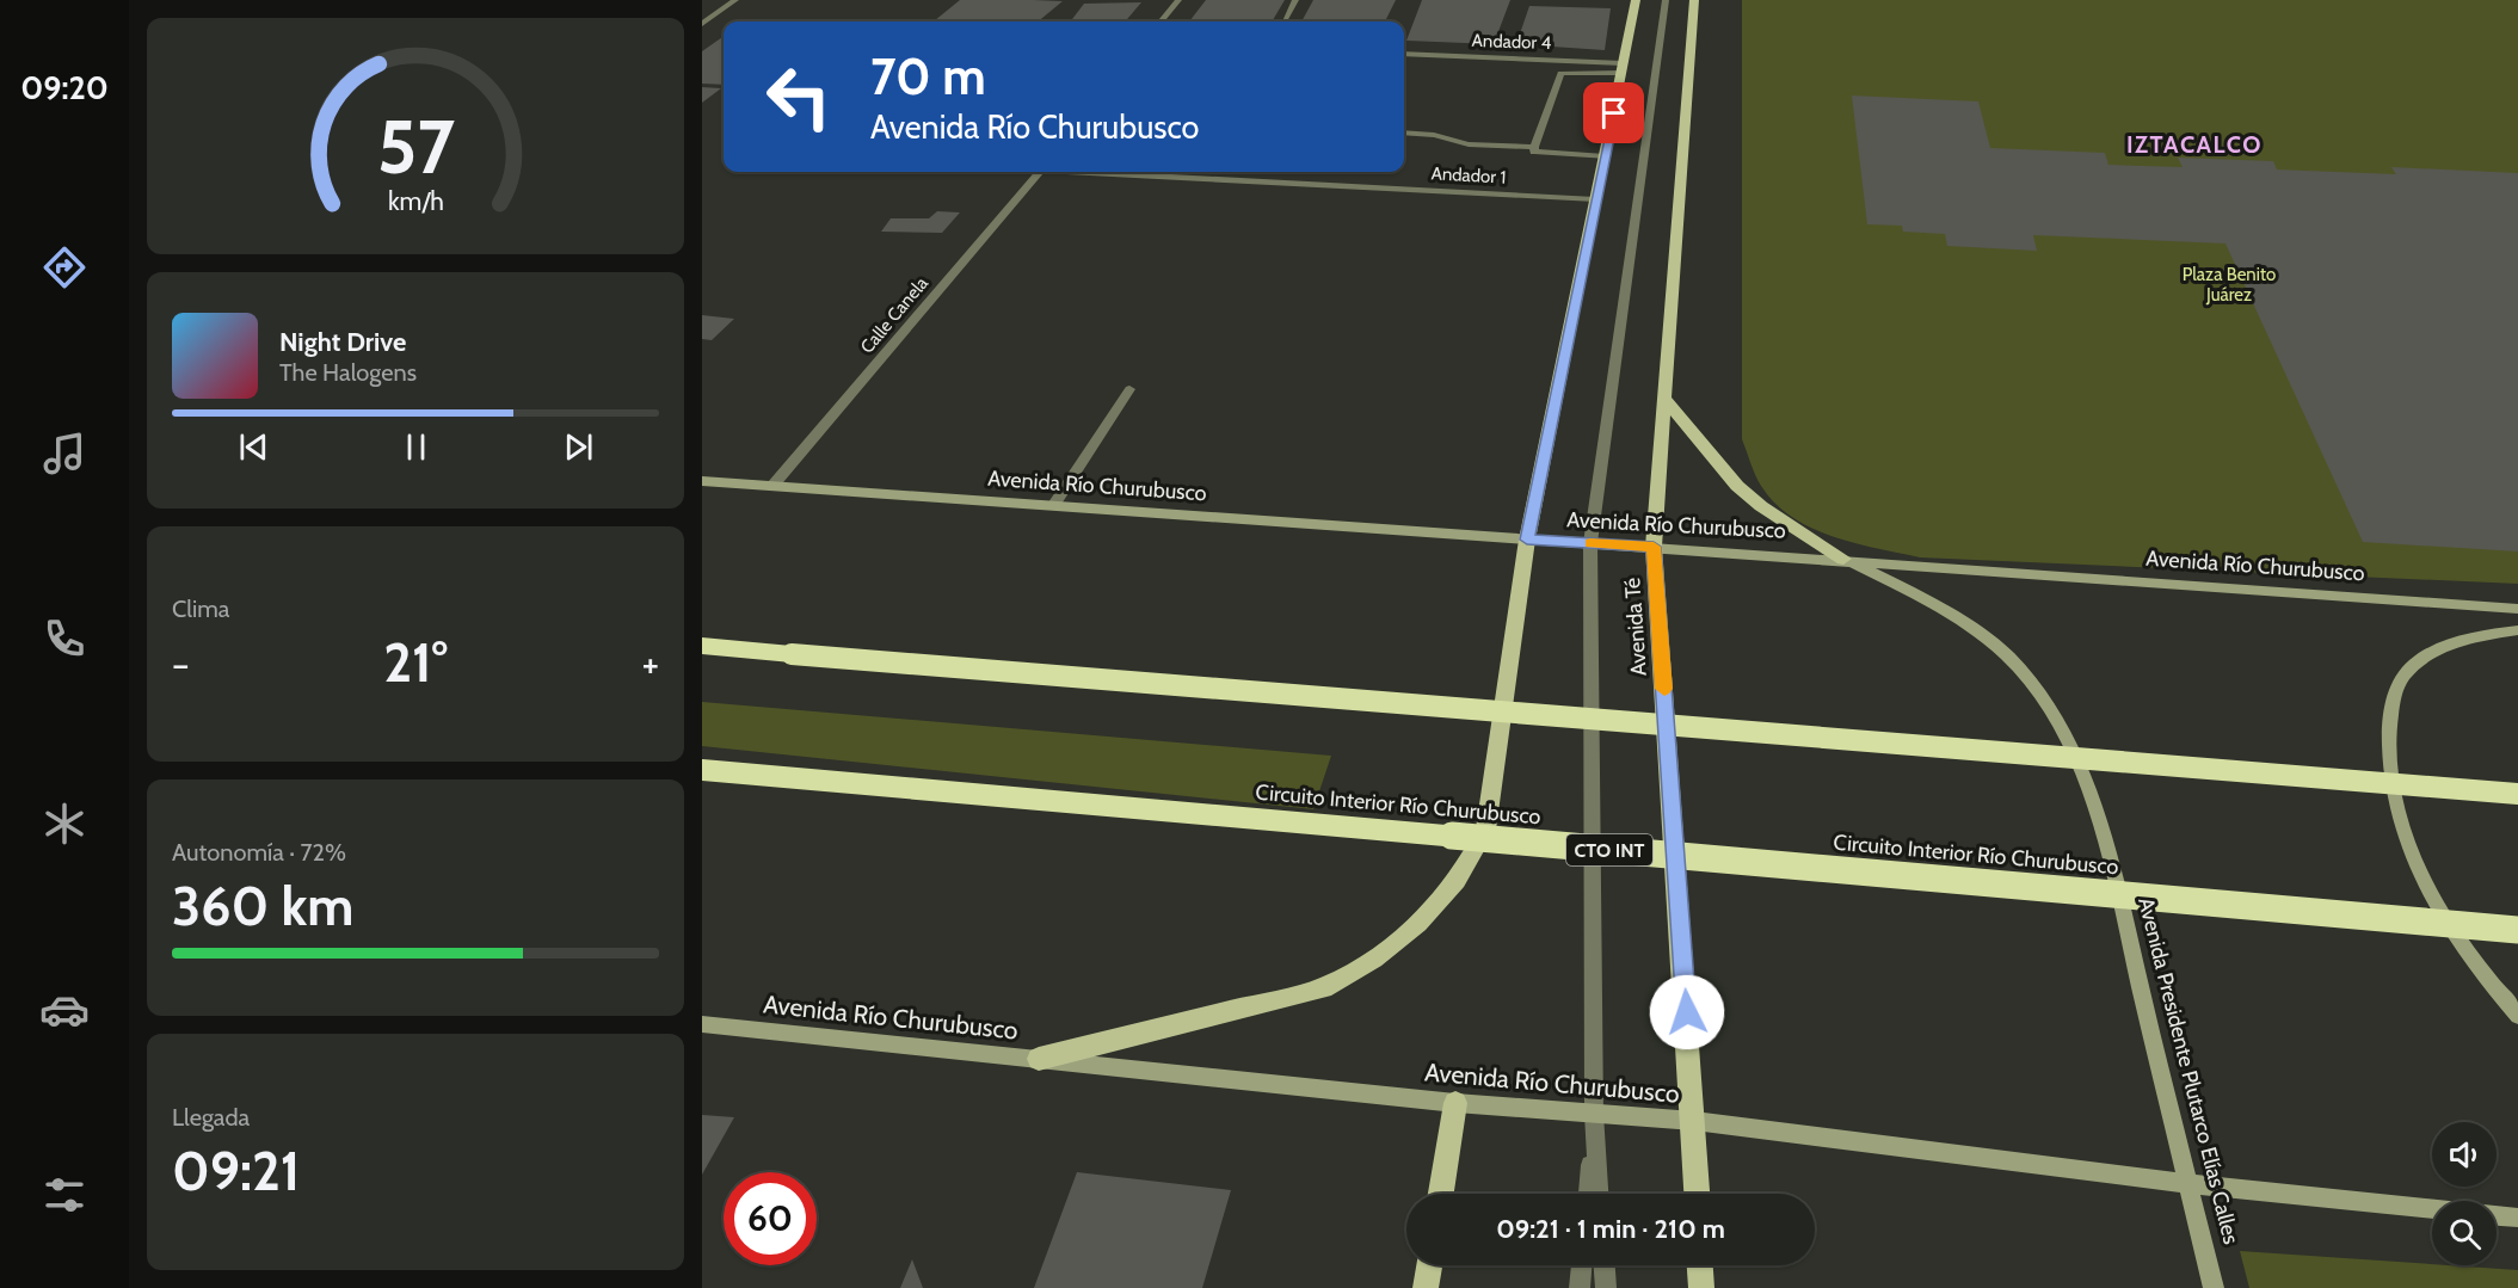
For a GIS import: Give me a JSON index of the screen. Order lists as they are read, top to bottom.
{
  "streets": {
    "highway": ["Circuito Interior Río Churubusco", "CTO INT"],
    "main road": ["Avenida Río Churubusco", "Avenida Té", "Avenida Presidente Plutarco Elías Calles"],
    "street": ["Andador 4", "Andador 1", "Calle Canela"]
  },
  "crossings": [
    ["Calle Canela", "Avenida Río Churubusco"],
    ["Avenida Río Churubusco", "Avenida Té"],
    ["Avenida Río Churubusco", "Avenida Presidente Plutarco Elías Calles"]
  ],
  "districts": ["IZTACALCO"],
  "parks": ["Plaza Benito Juárez"],
  "page": {
    "tabs": "09:20",
    "turn": ["70 m", "Avenida Río Churubusco"],
    "song": ["Night Drive", "The Halogens"],
    "tile": [
      "Clima",
      ["Autonomía · 72%", "360 km"],
      ["Llegada", "09:21"]
    ],
    "heat": ["−", "21°", "+"],
    "limit": "60",
    "trip": "09:21 · 1 min · 210 m",
    "gauge": ["57", "km/h"]
  }
}
